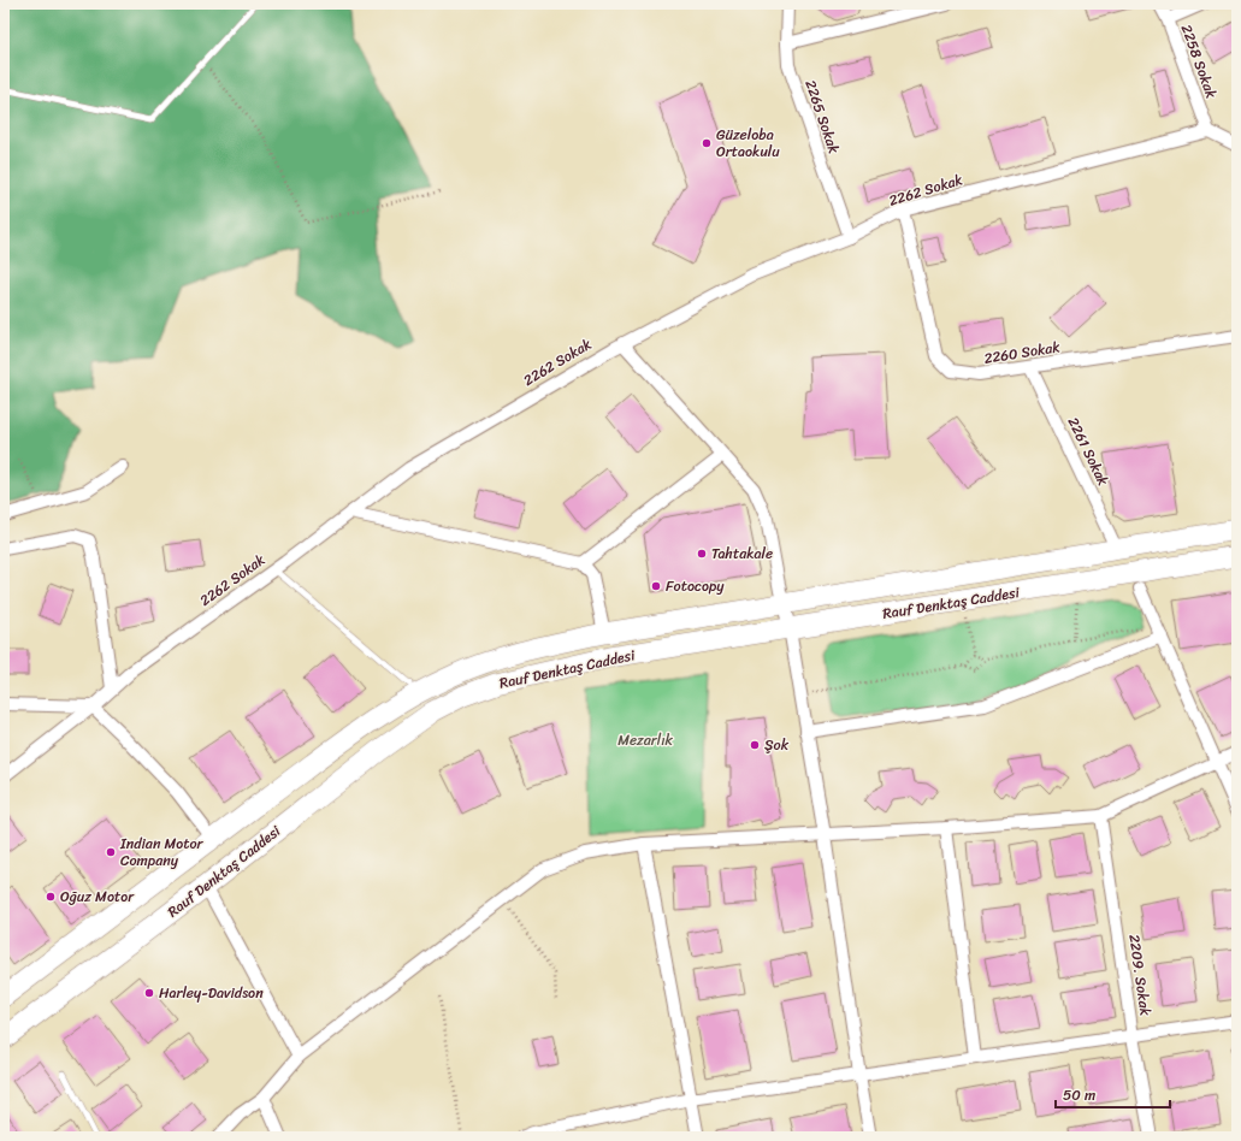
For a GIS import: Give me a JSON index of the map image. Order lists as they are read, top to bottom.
{
  "streets": {
    "main road": ["Rauf Denktaş Caddesi"],
    "street": [
      "2258 Sokak",
      "2265 Sokak",
      "2262 Sokak",
      "2260 Sokak",
      "2261 Sokak",
      "2209. Sokak"
    ]
  },
  "crossings": [
    ["2258 Sokak", "2262 Sokak"],
    ["2265 Sokak", "2262 Sokak"],
    ["2262 Sokak", "2260 Sokak"],
    ["2260 Sokak", "2261 Sokak"],
    ["2261 Sokak", "Rauf Denktaş Caddesi"]
  ],
  "parks": ["Mezarlık"],
  "places": [
    "Güzeloba Ortaokulu",
    "Tahtakale",
    "Fotocopy",
    "Şok",
    "Indian Motor Company",
    "Oğuz Motor",
    "Harley-Davidson"
  ],
  "scale_bar": "50 m"
}
